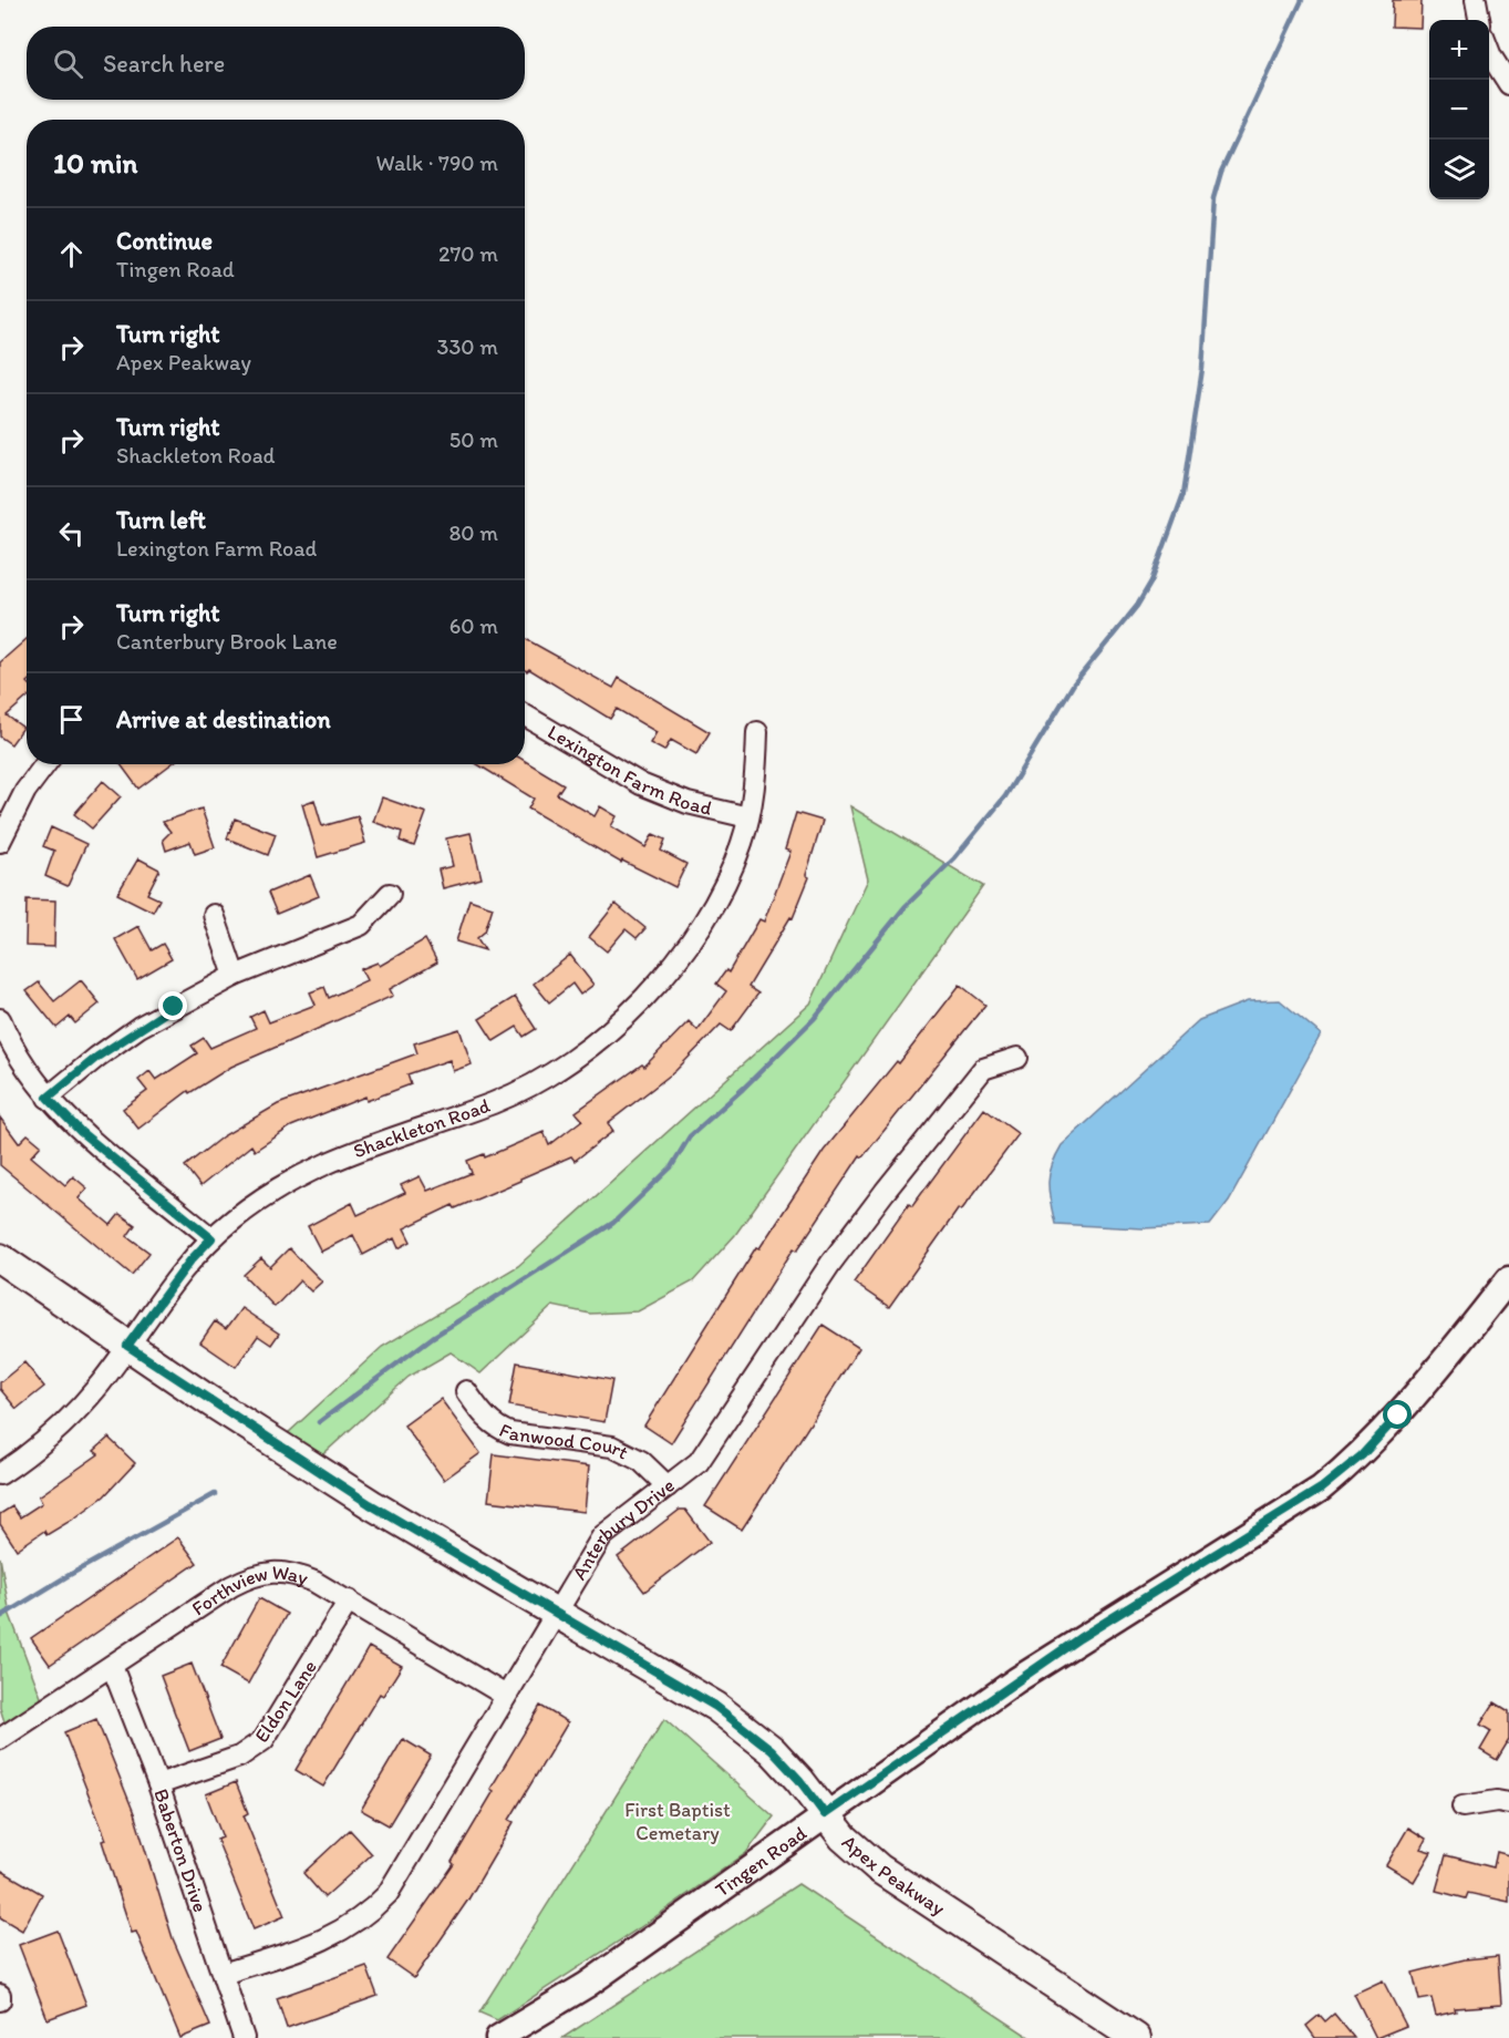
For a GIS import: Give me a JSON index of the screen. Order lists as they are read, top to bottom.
{
  "streets": {
    "main road": ["Apex Peakway"],
    "street": [
      "Lexington Farm Road",
      "Shackleton Road",
      "Fanwood Court",
      "Anterbury Drive",
      "Forthview Way",
      "Eldon Lane",
      "Baberton Drive",
      "Tingen Road"
    ]
  },
  "crossings": [
    ["Lexington Farm Road", "Shackleton Road"],
    ["Shackleton Road", "Apex Peakway"],
    ["Fanwood Court", "Anterbury Drive"],
    ["Anterbury Drive", "Forthview Way"],
    ["Anterbury Drive", "Baberton Drive"],
    ["Anterbury Drive", "Apex Peakway"],
    ["Forthview Way", "Eldon Lane"],
    ["Forthview Way", "Baberton Drive"],
    ["Eldon Lane", "Baberton Drive"],
    ["Tingen Road", "Apex Peakway"]
  ],
  "parks": ["First Baptist Cemetary"],
  "page": {
    "map_buttons": ["+", "−"],
    "search": "Search here",
    "heading": ["10 min", "Walk · 790 m"],
    "list": [
      ["Continue", "Tingen Road", "270 m"],
      ["Turn right", "Apex Peakway", "330 m"],
      ["Turn right", "Shackleton Road", "50 m"],
      ["Turn left", "Lexington Farm Road", "80 m"],
      ["Turn right", "Canterbury Brook Lane", "60 m"],
      "Arrive at destination"
    ]
  }
}
